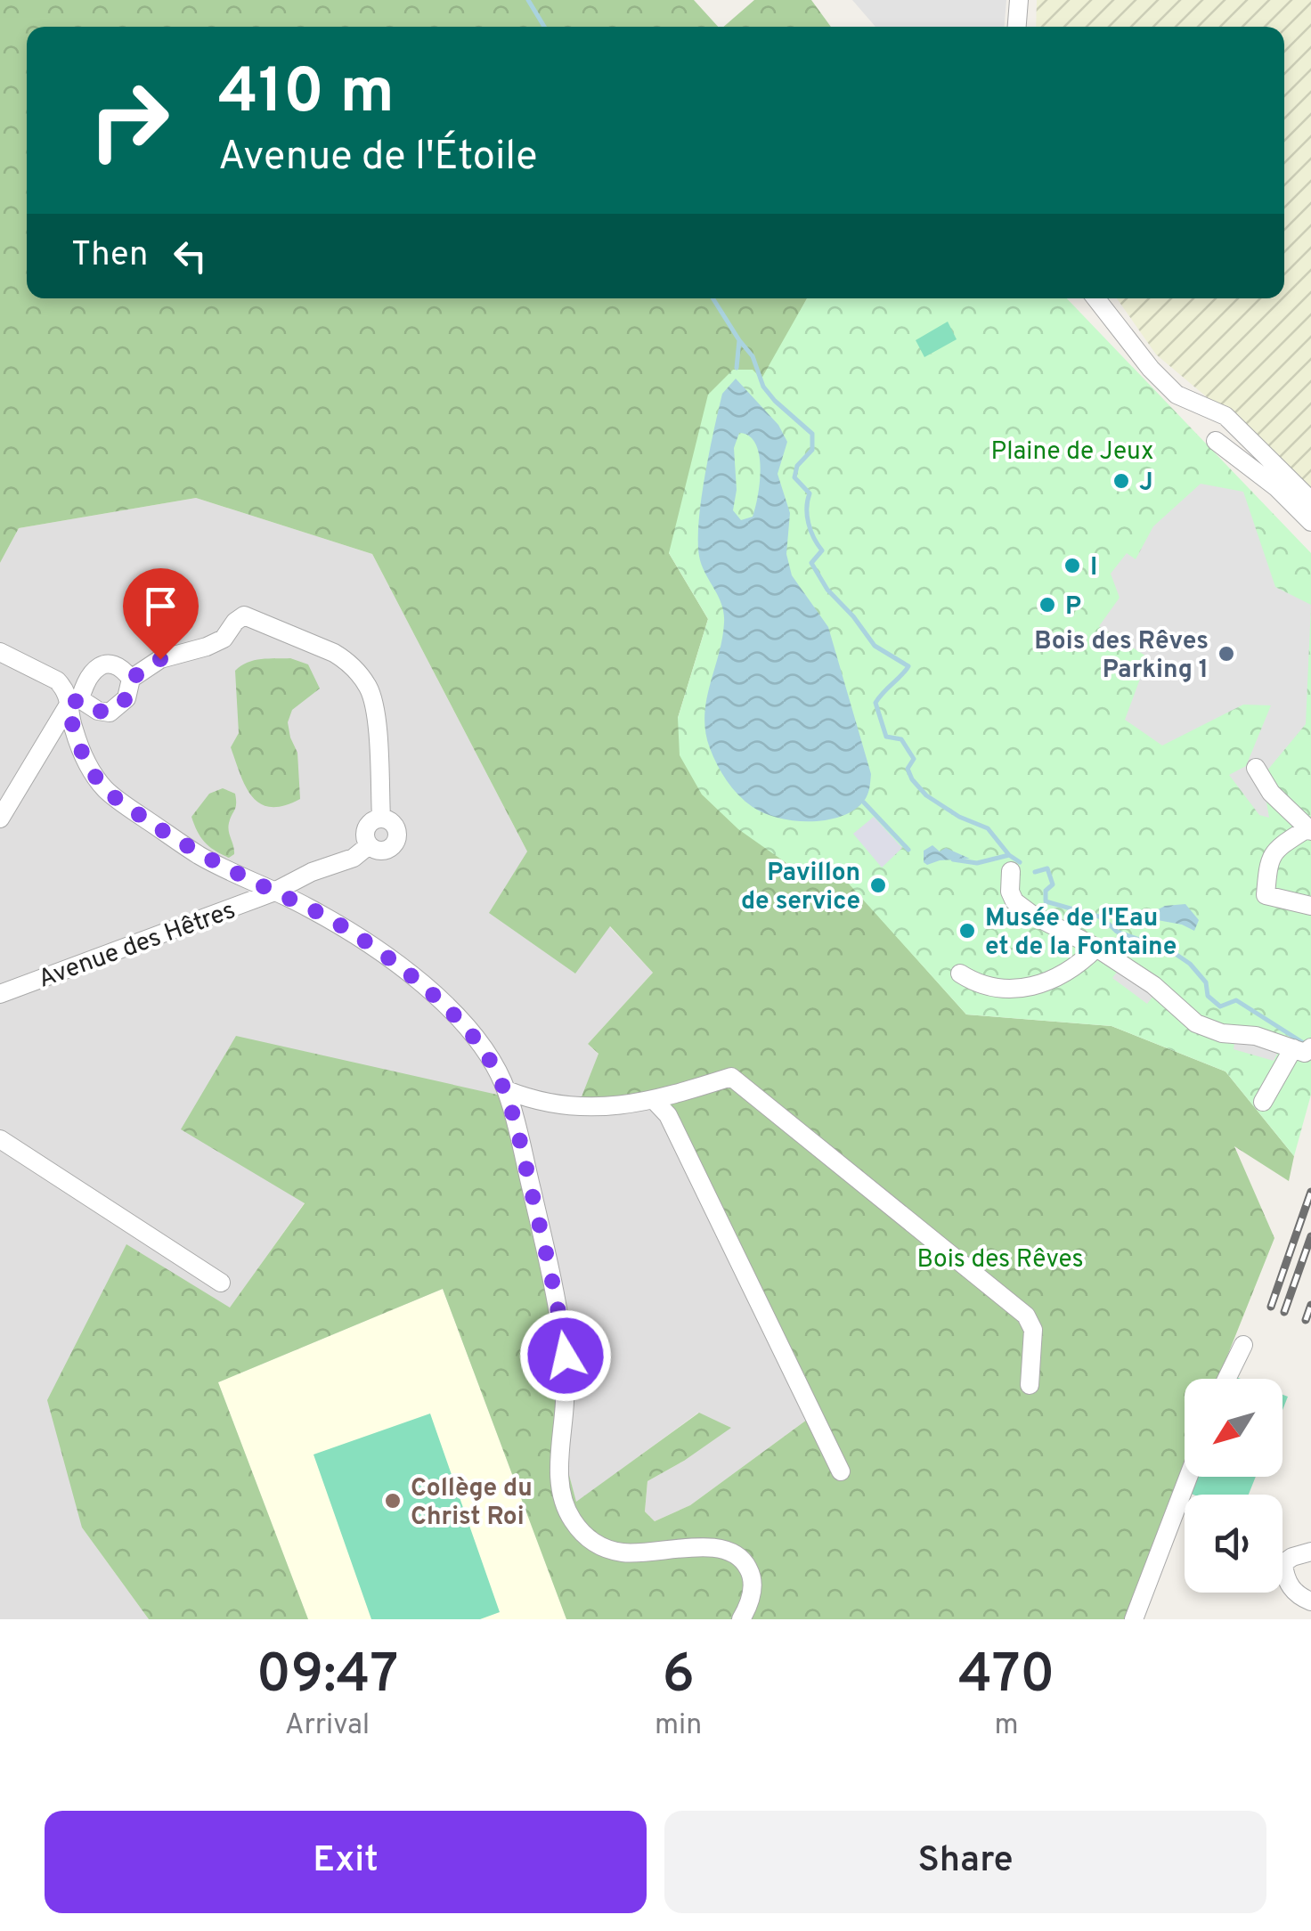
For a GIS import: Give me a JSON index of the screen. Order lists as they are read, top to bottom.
{
  "streets": {
    "street": ["Avenue des Hêtres"]
  },
  "parks": ["Plaine de Jeux", "Bois des Rêves"],
  "places": [
    "J",
    "I",
    "P",
    "Bois des Rêves Parking 1",
    "Pavillon de service",
    "Musée de l'Eau et de la Fontaine",
    "Collège du Christ Roi"
  ],
  "north": "bottom left",
  "page": {
    "turn": ["410 m", "Avenue de l'Étoile"],
    "then": "Then",
    "eta": [
      "09:47",
      "Arrival",
      "6",
      "min",
      "470",
      "m"
    ],
    "buttons": ["Exit", "Share"]
  }
}
